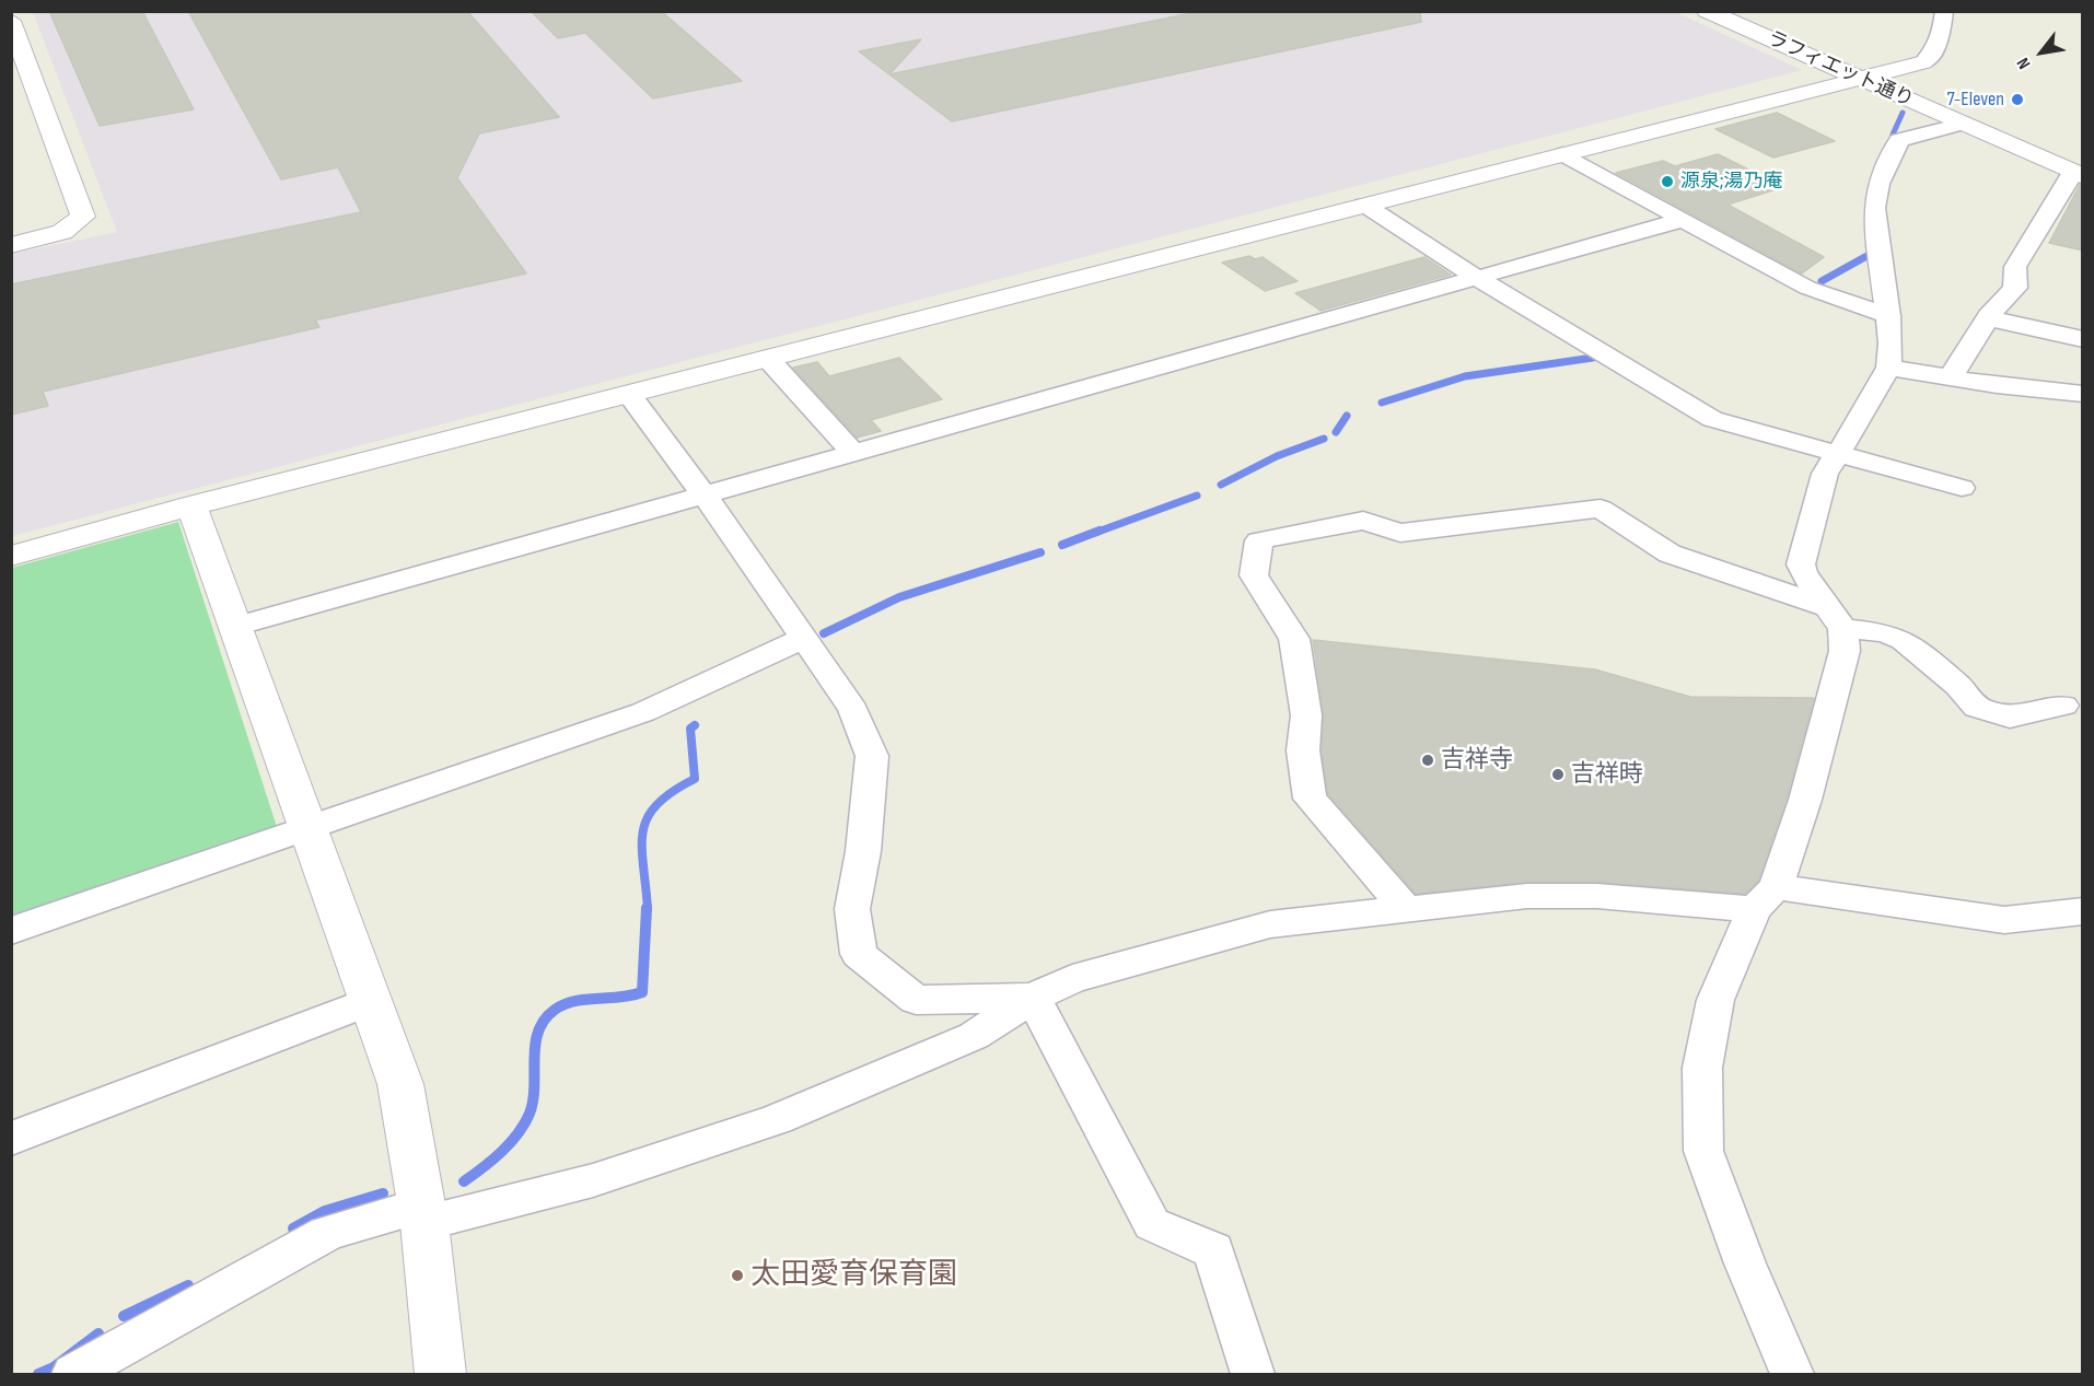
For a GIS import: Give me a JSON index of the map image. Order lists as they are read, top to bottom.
{
  "streets": {
    "street": ["ラフィエット通り"]
  },
  "places": [
    "7-Eleven",
    "源泉;湯乃庵",
    "吉祥寺",
    "吉祥時",
    "太田愛育保育園"
  ],
  "north": "bottom left"
}
